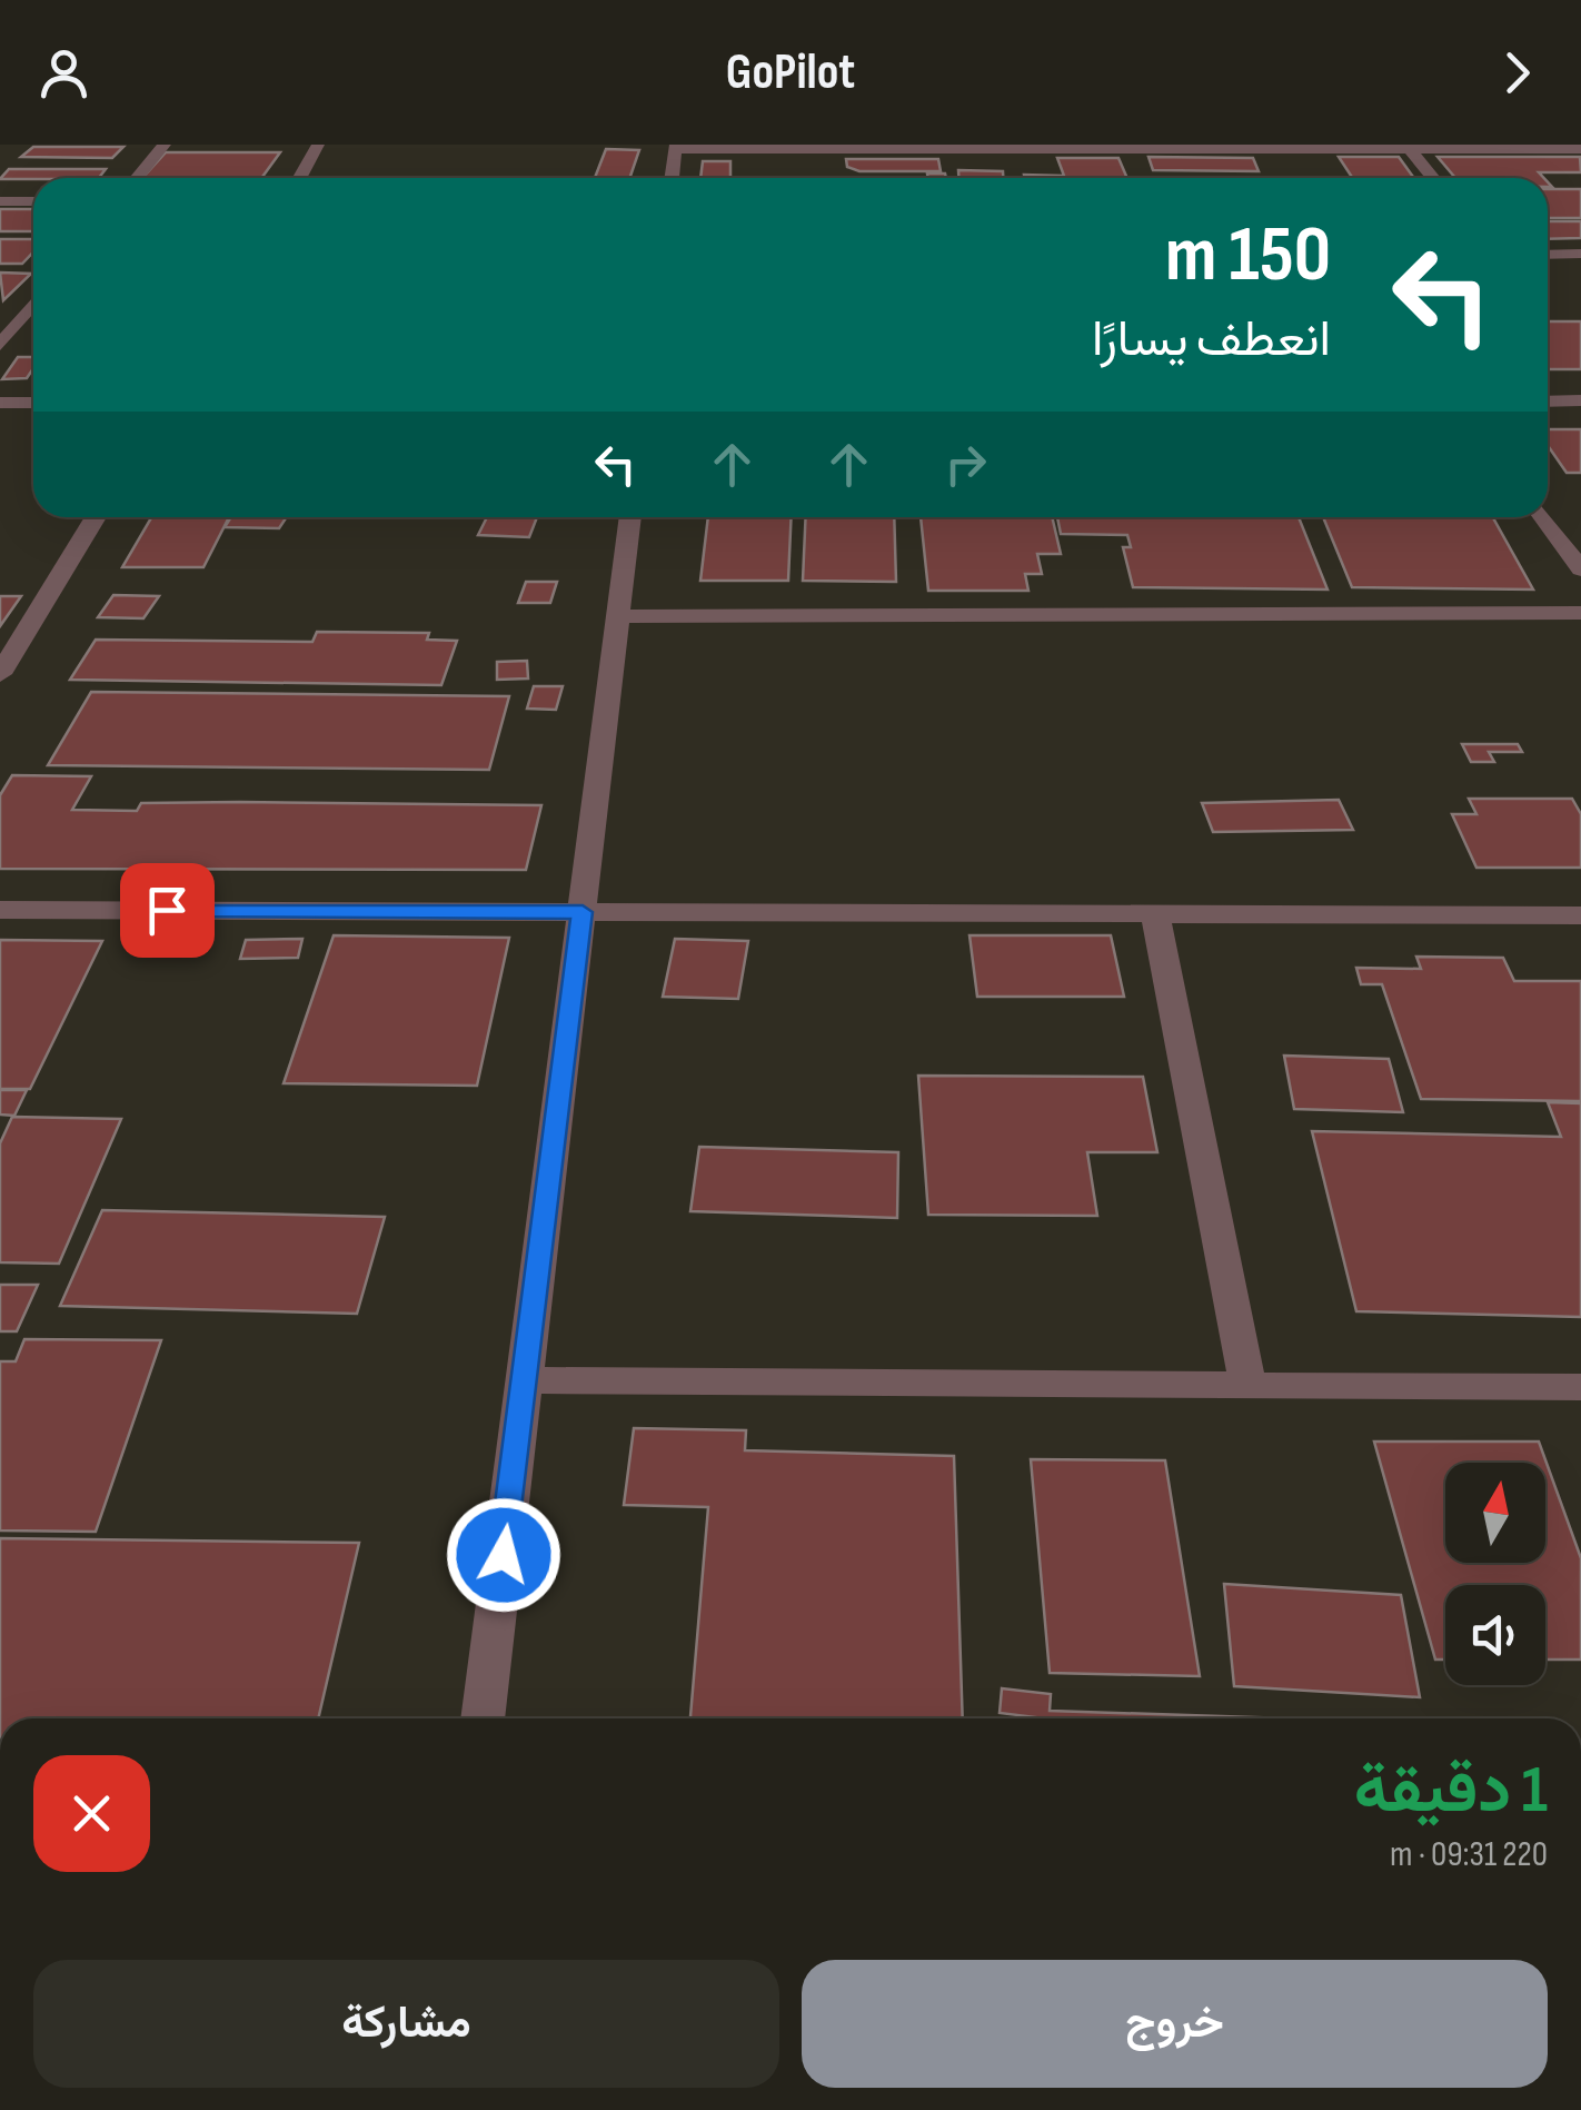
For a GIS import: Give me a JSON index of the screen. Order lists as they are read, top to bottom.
{
  "north": "top",
  "page": {
    "header": "GoPilot",
    "turn": ["150 m", "انعطف يسارًا"],
    "heading": ["1 دقيقة", "220 m · 09:31"],
    "buttons": ["خروج", "مشاركة"]
  }
}
